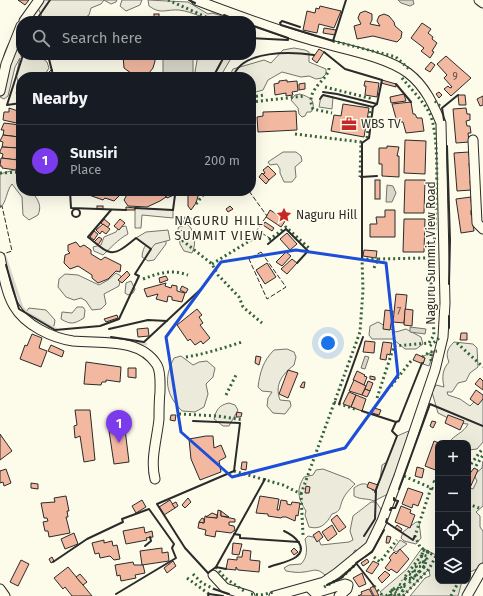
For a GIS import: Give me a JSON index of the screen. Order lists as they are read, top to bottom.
{
  "streets": {
    "street": ["Naguru Summit View Road"]
  },
  "districts": ["NAGURU HILL SUMMIT VIEW"],
  "places": {
    "office": ["WBS TV"],
    "place": ["Naguru Hill"]
  },
  "house_numbers": ["9", "7"],
  "page": {
    "search": "Search here",
    "heading": "Nearby",
    "list": [
      {
        "mark": "1",
        "name": "Sunsiri",
        "note": "Place",
        "value": "200 m"
      }
    ],
    "pins": "1",
    "map_buttons": ["+", "−"]
  }
}
